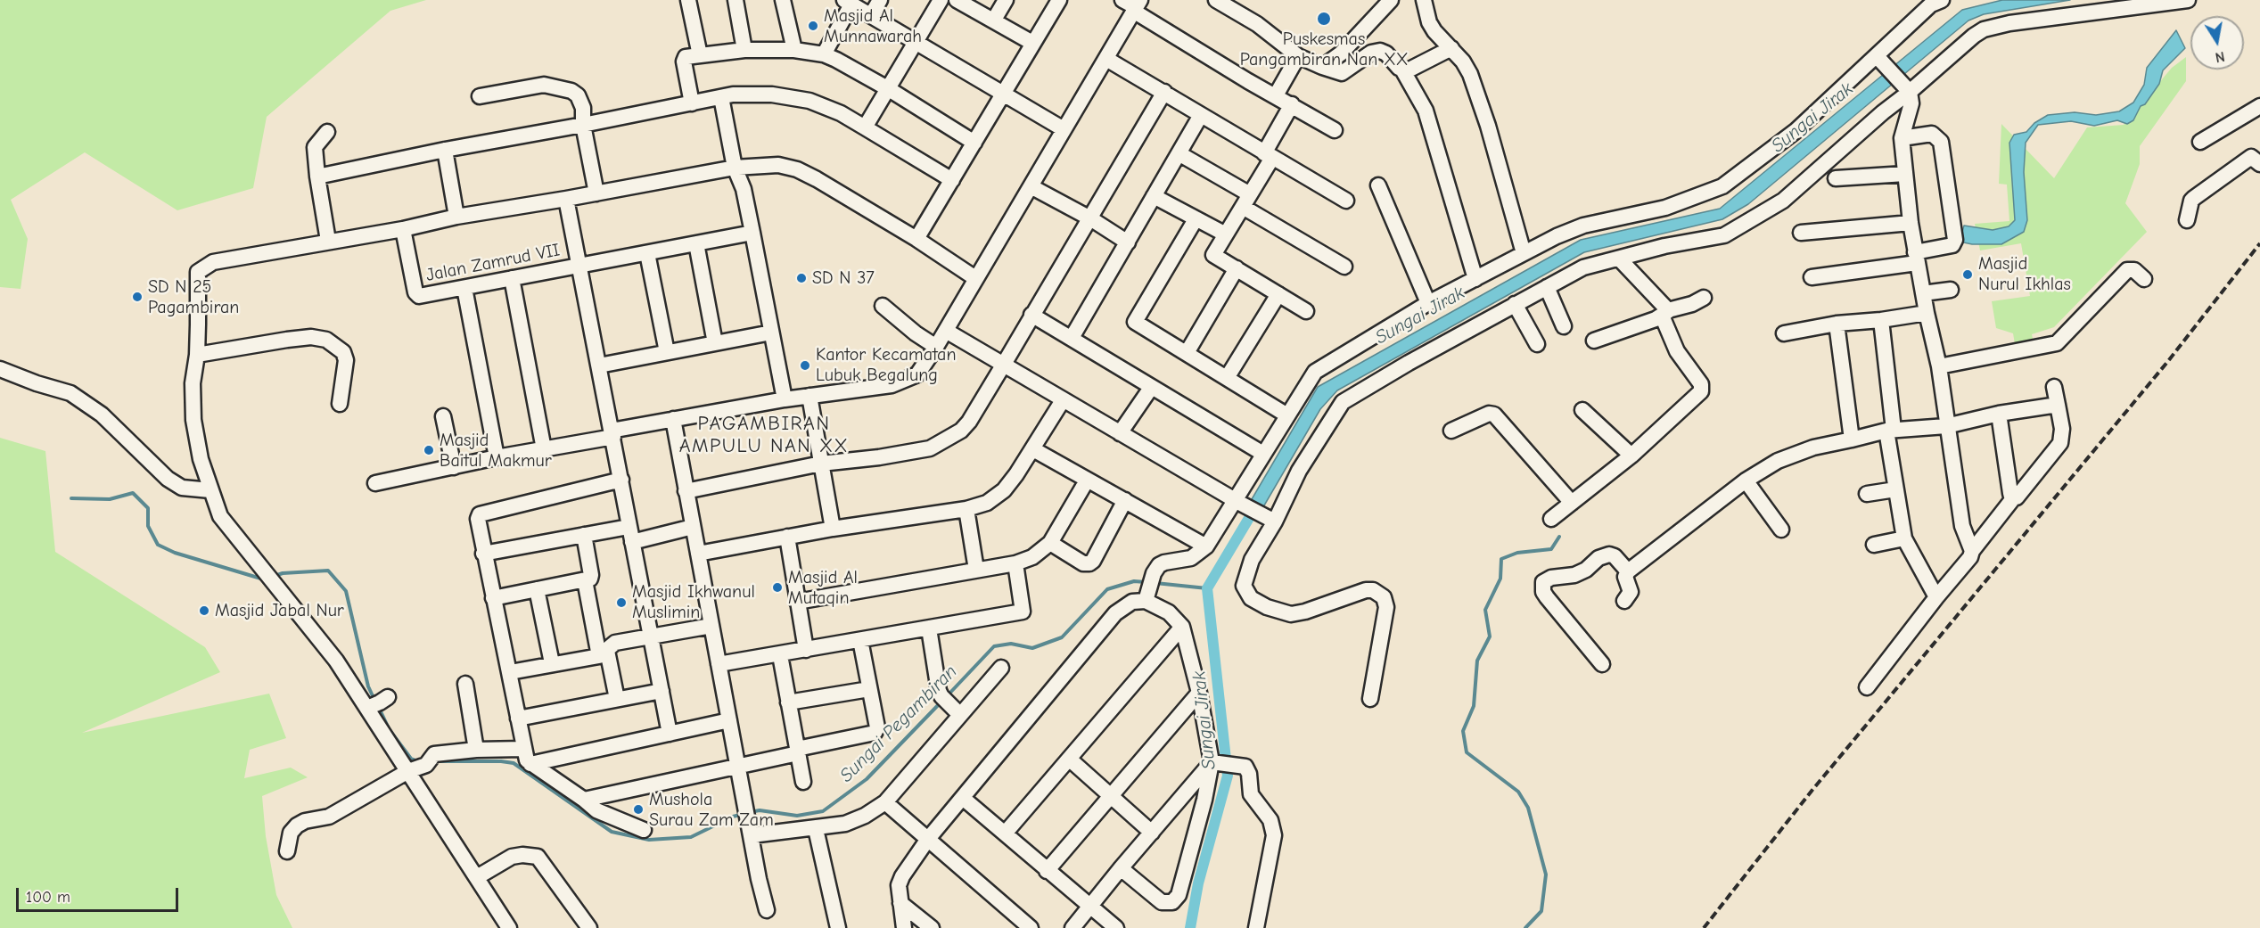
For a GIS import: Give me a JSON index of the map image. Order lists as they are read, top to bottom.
{
  "streets": {
    "street": ["Jalan Zamrud VII"]
  },
  "districts": ["PAGAMBIRAN AMPULU NAN XX"],
  "water": ["Sungai Jirak", "Sungai Pegambiran"],
  "places": [
    "Puskesmas Pangambiran Nan XX",
    "Masjid Al Munnawarah",
    "Masjid Nurul Ikhlas",
    "SD N 37",
    "SD N 25 Pagambiran",
    "Kantor Kecamatan Lubuk Begalung",
    "Masjid Baitul Makmur",
    "Masjid Al Mutaqin",
    "Masjid Ikhwanul Muslimin",
    "Masjid Jabal Nur",
    "Mushola Surau Zam Zam"
  ],
  "scale_bar": "100 m",
  "north": "bottom"
}
